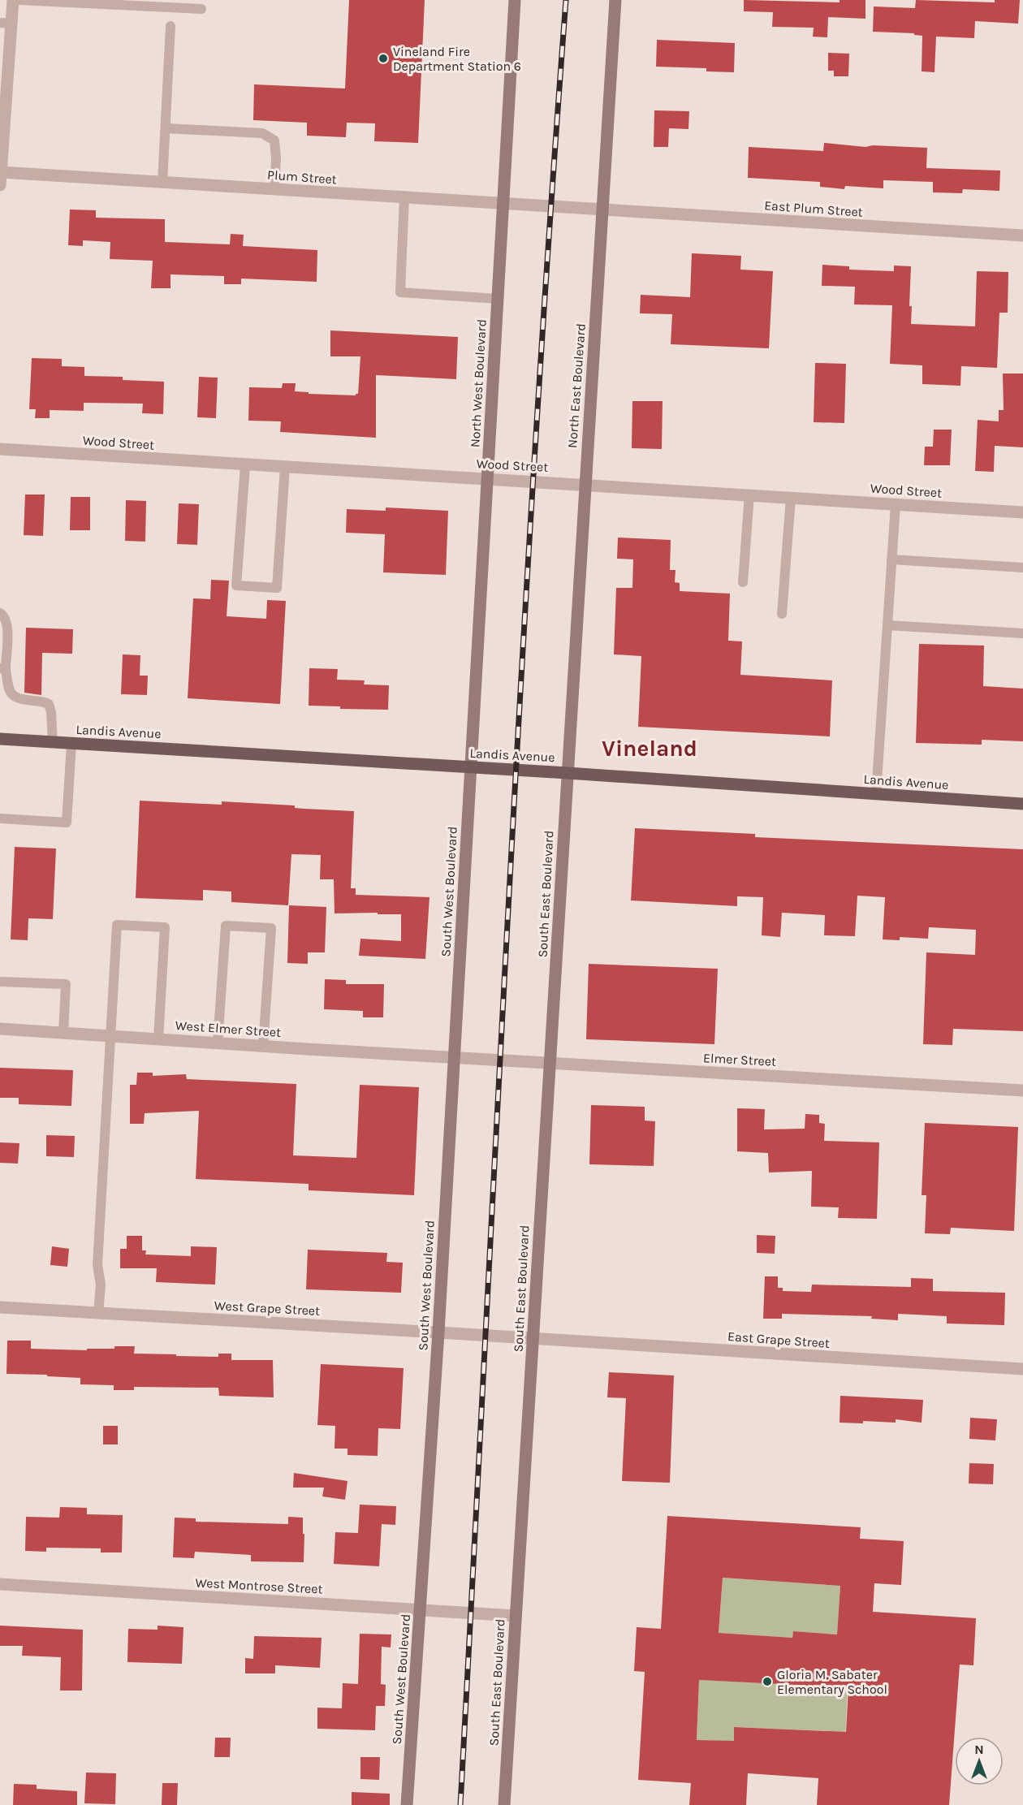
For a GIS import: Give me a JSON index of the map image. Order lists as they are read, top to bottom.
{
  "streets": {
    "main road": [
      "North West Boulevard",
      "North East Boulevard",
      "Landis Avenue",
      "South West Boulevard",
      "South East Boulevard"
    ],
    "street": [
      "Plum Street",
      "East Plum Street",
      "Wood Street",
      "West Elmer Street",
      "Elmer Street",
      "West Grape Street",
      "East Grape Street",
      "West Montrose Street"
    ]
  },
  "crossings": [
    ["Plum Street", "East Plum Street"],
    ["Plum Street", "North West Boulevard"],
    ["Plum Street", "North East Boulevard"],
    ["East Plum Street", "North East Boulevard"],
    ["North West Boulevard", "Wood Street"],
    ["North West Boulevard", "Landis Avenue"],
    ["North West Boulevard", "South West Boulevard"],
    ["North East Boulevard", "Wood Street"],
    ["North East Boulevard", "Landis Avenue"],
    ["North East Boulevard", "South East Boulevard"],
    ["Landis Avenue", "South West Boulevard"],
    ["Landis Avenue", "South East Boulevard"],
    ["South West Boulevard", "West Elmer Street"],
    ["South West Boulevard", "Elmer Street"],
    ["South West Boulevard", "West Grape Street"],
    ["South West Boulevard", "West Montrose Street"],
    ["South East Boulevard", "Elmer Street"],
    ["South East Boulevard", "West Grape Street"],
    ["South East Boulevard", "East Grape Street"],
    ["South East Boulevard", "West Montrose Street"],
    ["West Elmer Street", "Elmer Street"],
    ["West Grape Street", "East Grape Street"]
  ],
  "districts": ["Vineland"],
  "places": ["Vineland Fire Department Station 6", "Gloria M. Sabater Elementary School"],
  "north": "top"
}
